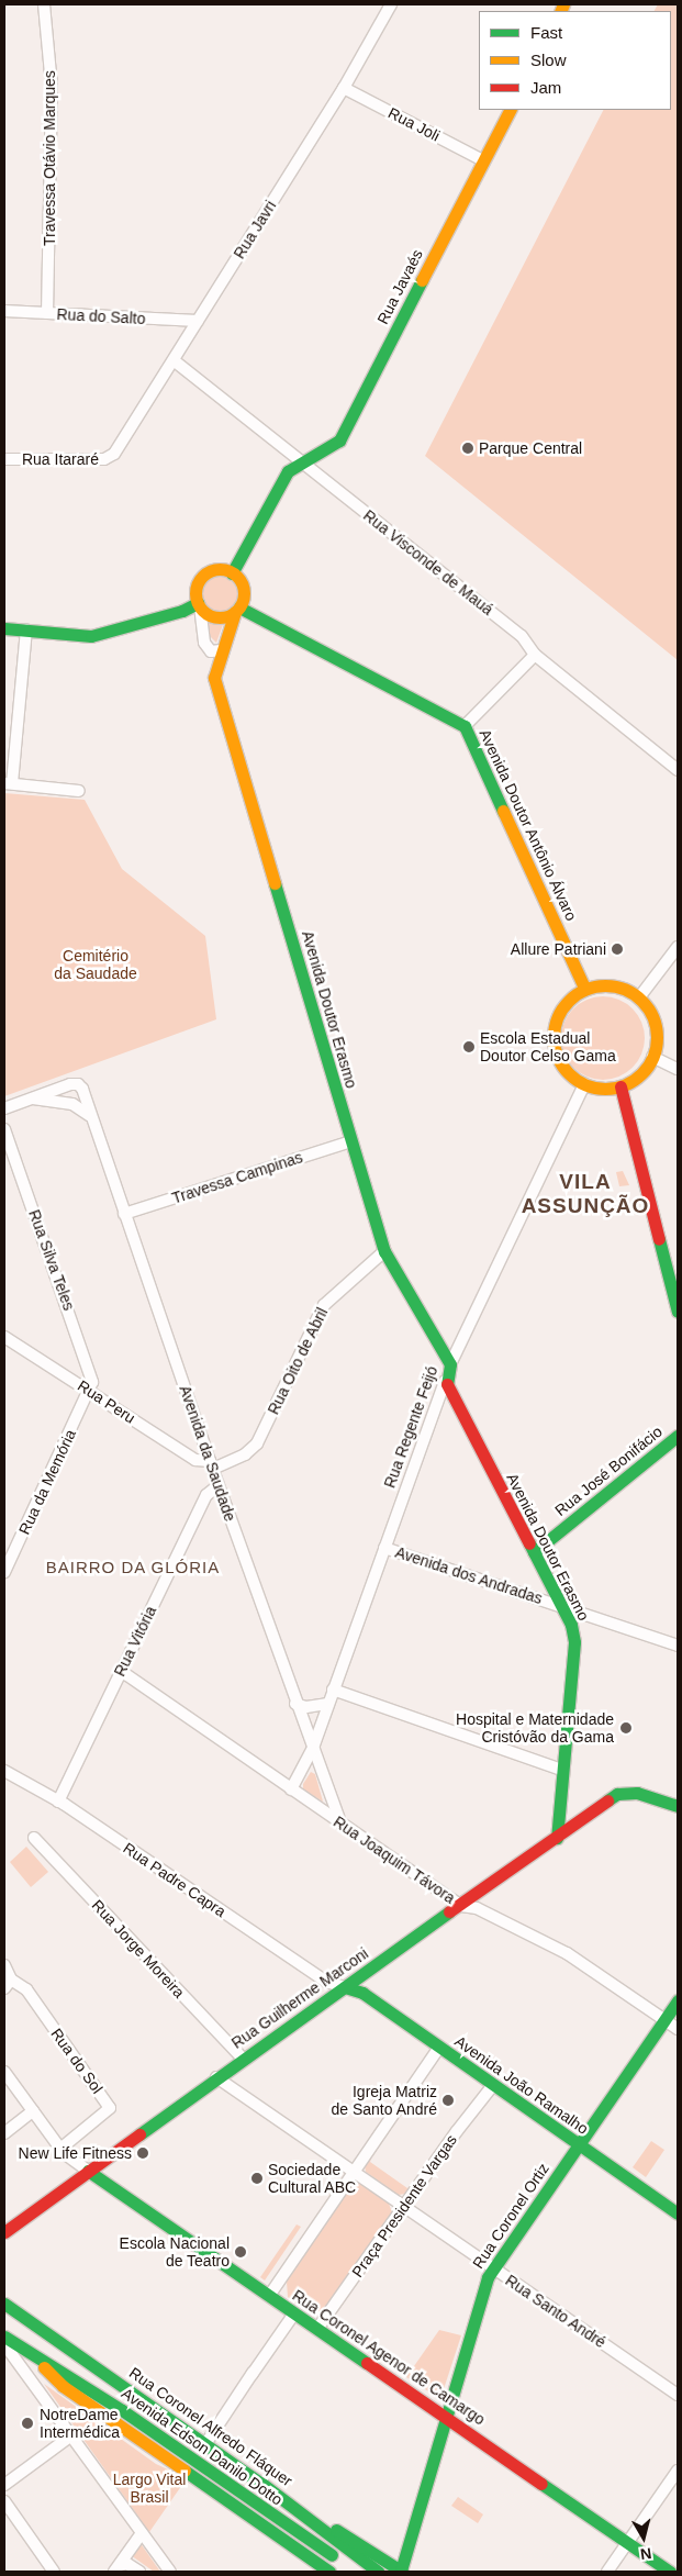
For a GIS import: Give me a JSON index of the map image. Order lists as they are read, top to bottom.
{
  "streets": {
    "main road": [
      "Rua Javaés",
      "Avenida Doutor Antônio Álvaro",
      "Avenida Doutor Erasmo",
      "Rua Regente Feijó",
      "Rua José Bonifácio",
      "Rua Guilherme Marconi",
      "Avenida João Ramalho",
      "Rua Coronel Ortiz",
      "Rua Coronel Agenor de Camargo",
      "Rua Coronel Alfredo Fláquer",
      "Avenida Edson Danilo Dotto"
    ],
    "street": [
      "Rua Joli",
      "Travessa Otávio Marques",
      "Rua Javri",
      "Rua do Salto",
      "Rua Itararé",
      "Rua Visconde de Mauá",
      "Travessa Campinas",
      "Rua Silva Teles",
      "Rua Oito de Abril",
      "Rua Peru",
      "Avenida da Saudade",
      "Rua da Memória",
      "Avenida dos Andradas",
      "Rua Vitória",
      "Rua Joaquim Távora",
      "Rua Padre Capra",
      "Rua Jorge Moreira",
      "Rua do Sol",
      "Praça Presidente Vargas",
      "Rua Santo André"
    ]
  },
  "crossings": [
    ["Rua Joli", "Rua Javri"],
    ["Rua Joli", "Rua Javaés"],
    ["Travessa Otávio Marques", "Rua do Salto"],
    ["Rua Javri", "Rua do Salto"],
    ["Rua Javri", "Rua Itararé"],
    ["Rua Javri", "Rua Visconde de Mauá"],
    ["Rua Javaés", "Rua Visconde de Mauá"],
    ["Rua Javaés", "Avenida Doutor Antônio Álvaro"],
    ["Rua Javaés", "Avenida Doutor Erasmo"],
    ["Avenida Doutor Antônio Álvaro", "Avenida Doutor Erasmo"],
    ["Avenida Doutor Antônio Álvaro", "Rua Regente Feijó"],
    ["Avenida Doutor Erasmo", "Travessa Campinas"],
    ["Avenida Doutor Erasmo", "Rua Oito de Abril"],
    ["Avenida Doutor Erasmo", "Rua Regente Feijó"],
    ["Avenida Doutor Erasmo", "Rua José Bonifácio"],
    ["Avenida Doutor Erasmo", "Avenida dos Andradas"],
    ["Avenida Doutor Erasmo", "Rua Guilherme Marconi"],
    ["Travessa Campinas", "Avenida da Saudade"],
    ["Rua Silva Teles", "Rua Peru"],
    ["Rua Silva Teles", "Rua da Memória"],
    ["Rua Oito de Abril", "Rua Peru"],
    ["Rua Oito de Abril", "Avenida da Saudade"],
    ["Rua Peru", "Avenida da Saudade"],
    ["Rua Peru", "Rua da Memória"],
    ["Rua Regente Feijó", "Avenida da Saudade"],
    ["Rua Regente Feijó", "Avenida dos Andradas"],
    ["Rua Regente Feijó", "Rua Joaquim Távora"],
    ["Avenida da Saudade", "Rua Vitória"],
    ["Avenida da Saudade", "Rua Joaquim Távora"],
    ["Rua Vitória", "Rua Joaquim Távora"],
    ["Rua Vitória", "Rua Padre Capra"],
    ["Rua Joaquim Távora", "Rua Guilherme Marconi"],
    ["Rua Joaquim Távora", "Rua Coronel Ortiz"],
    ["Rua Padre Capra", "Rua Guilherme Marconi"],
    ["Rua Padre Capra", "Avenida João Ramalho"],
    ["Rua Jorge Moreira", "Rua Guilherme Marconi"],
    ["Rua Guilherme Marconi", "Avenida João Ramalho"],
    ["Rua Guilherme Marconi", "Rua Santo André"],
    ["Rua Guilherme Marconi", "Rua Coronel Agenor de Camargo"],
    ["Avenida João Ramalho", "Praça Presidente Vargas"],
    ["Avenida João Ramalho", "Rua Coronel Ortiz"],
    ["Praça Presidente Vargas", "Rua Santo André"],
    ["Praça Presidente Vargas", "Rua Coronel Agenor de Camargo"],
    ["Rua Coronel Ortiz", "Rua Santo André"],
    ["Rua Coronel Ortiz", "Rua Coronel Agenor de Camargo"],
    ["Rua Coronel Ortiz", "Rua Coronel Alfredo Fláquer"],
    ["Rua Coronel Alfredo Fláquer", "Avenida Edson Danilo Dotto"]
  ],
  "districts": ["VILA ASSUNÇÃO", "BAIRRO DA GLÓRIA"],
  "parks": ["Cemitério da Saudade", "Largo Vital Brasil"],
  "places": [
    "Parque Central",
    "Allure Patriani",
    "Escola Estadual Doutor Celso Gama",
    "Hospital e Maternidade Cristóvão da Gama",
    "Igreja Matriz de Santo André",
    "New Life Fitness",
    "Sociedade Cultural ABC",
    "Escola Nacional de Teatro",
    "NotreDame Intermédica"
  ],
  "legend": ["Fast", "Slow", "Jam"],
  "north": "bottom"
}
